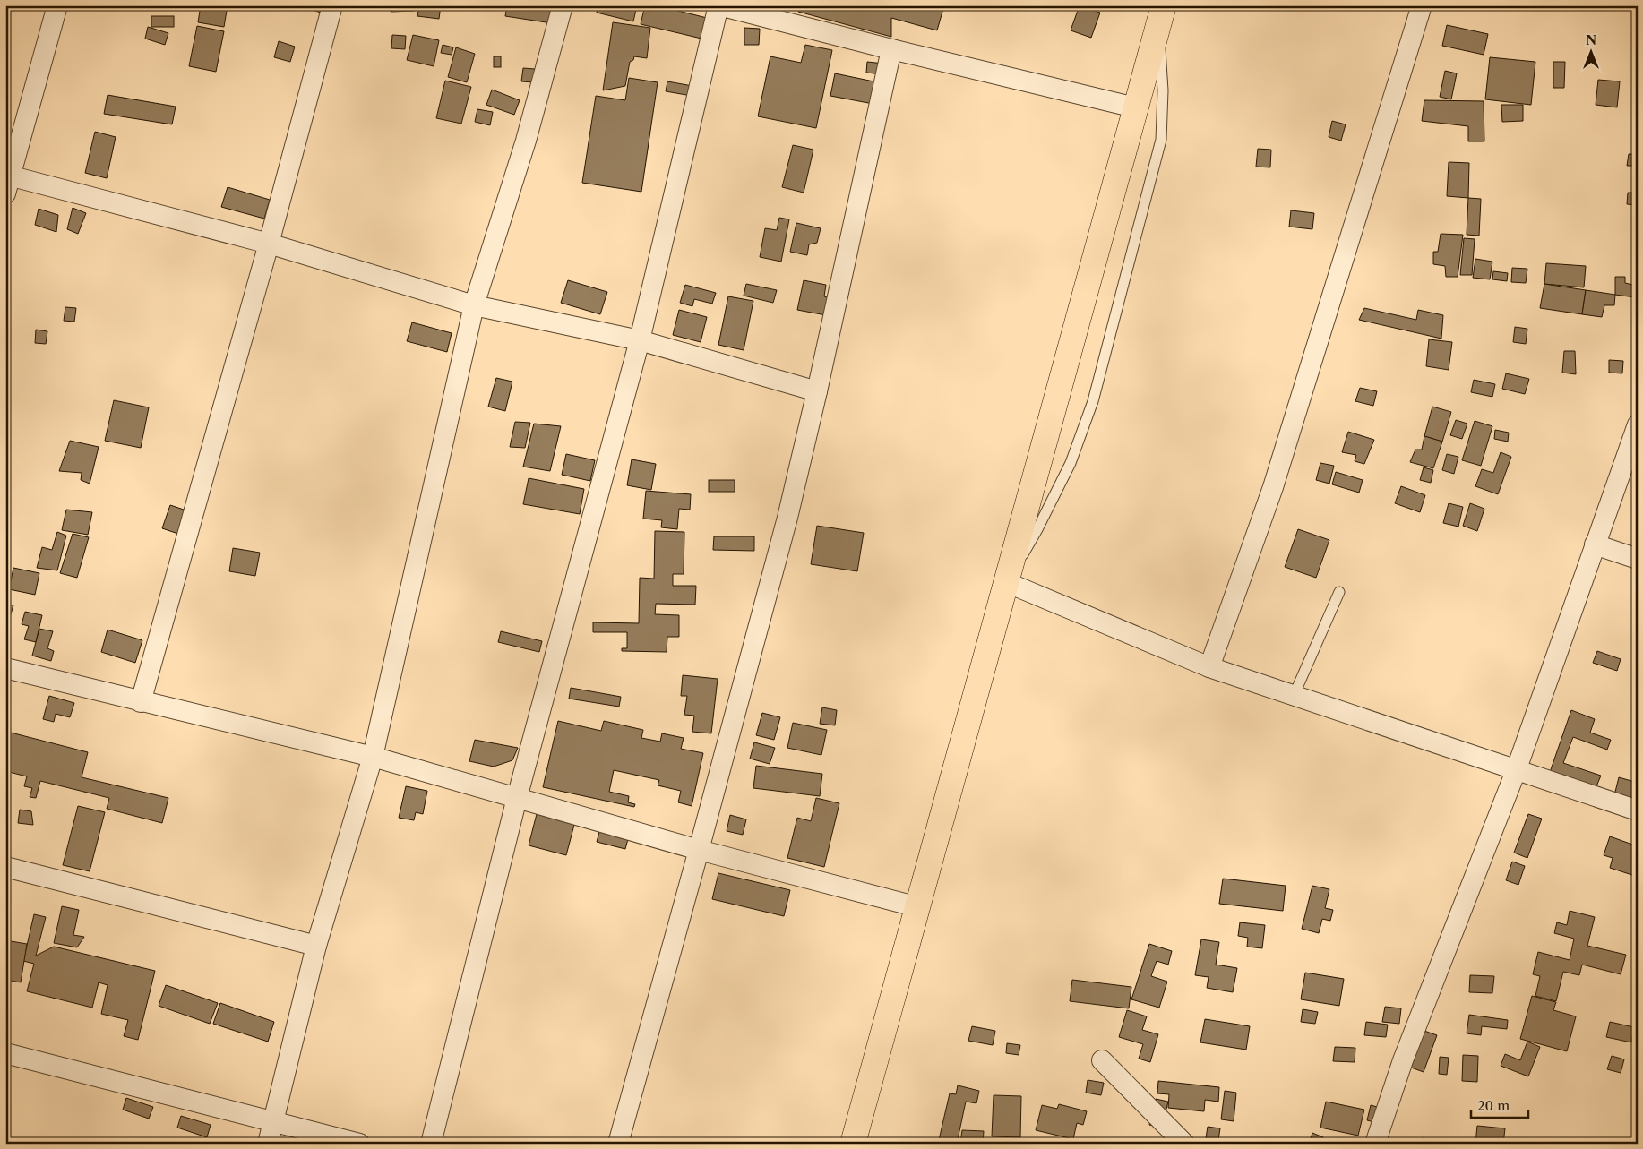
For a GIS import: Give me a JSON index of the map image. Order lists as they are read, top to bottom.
{
  "scale_bar": "20 m",
  "north": "top"
}
